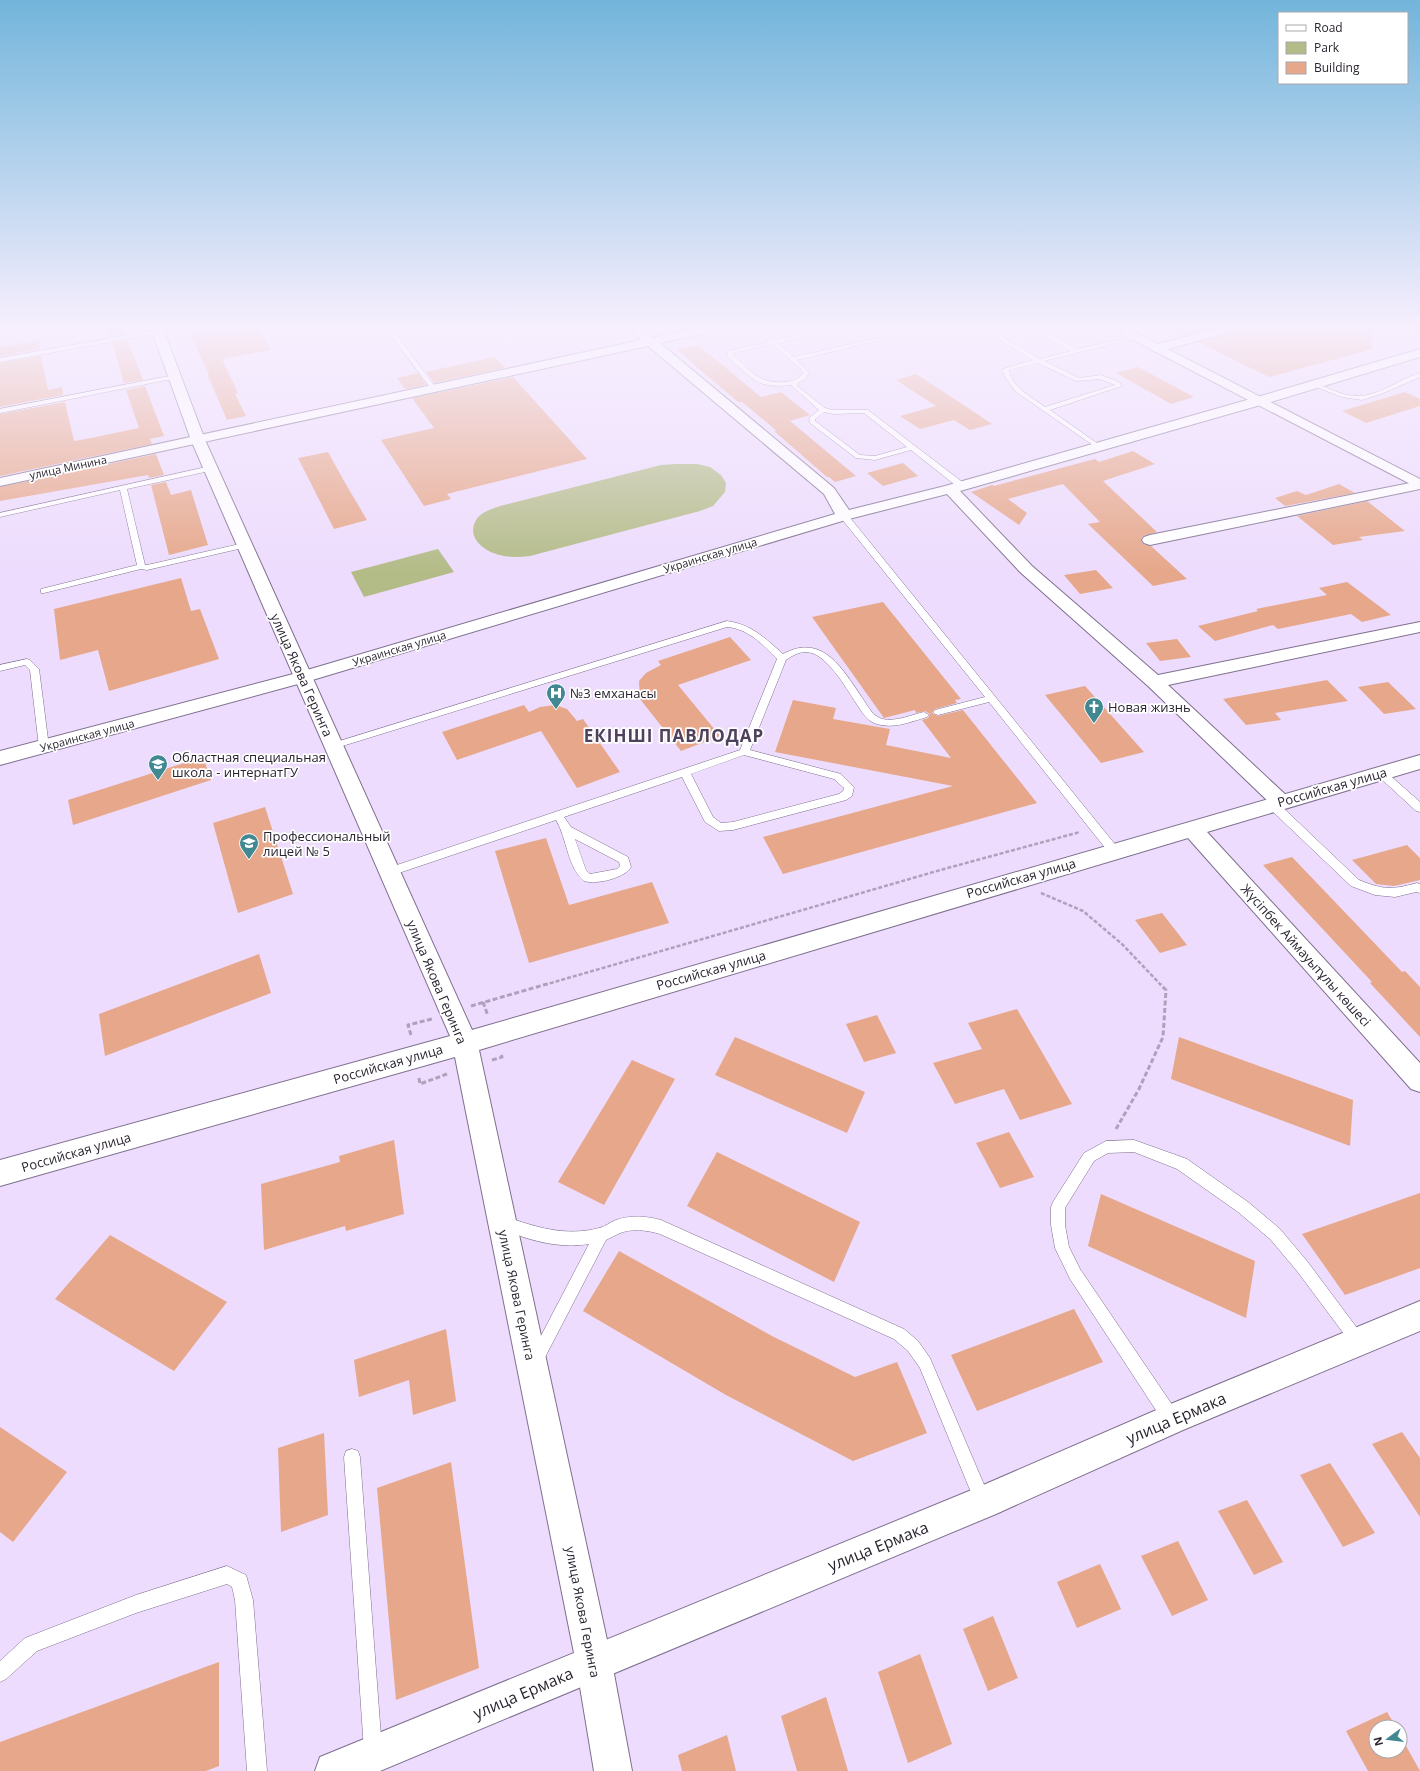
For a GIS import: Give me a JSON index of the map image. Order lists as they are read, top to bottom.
{
  "streets": {
    "street": [
      "улица Минина",
      "Украинская улица",
      "улица Якова Геринга",
      "Российская улица",
      "Жүсіпбек Аймауытұлы көшесі",
      "улица Ермака"
    ]
  },
  "crossings": [
    ["улица Минина", "улица Якова Геринга"],
    ["Украинская улица", "улица Якова Геринга"],
    ["улица Якова Геринга", "Российская улица"],
    ["улица Якова Геринга", "улица Ермака"],
    ["Российская улица", "Жүсіпбек Аймауытұлы көшесі"]
  ],
  "districts": ["ЕКІНШІ ПАВЛОДАР"],
  "places": {
    "hospital": ["№3 емханасы"],
    "church": ["Новая жизнь"],
    "school or university": ["Областная специальная школа - интернатГУ", "Профессиональный лицей № 5"]
  },
  "legend": ["Road", "Park", "Building"],
  "north": "left"
}
